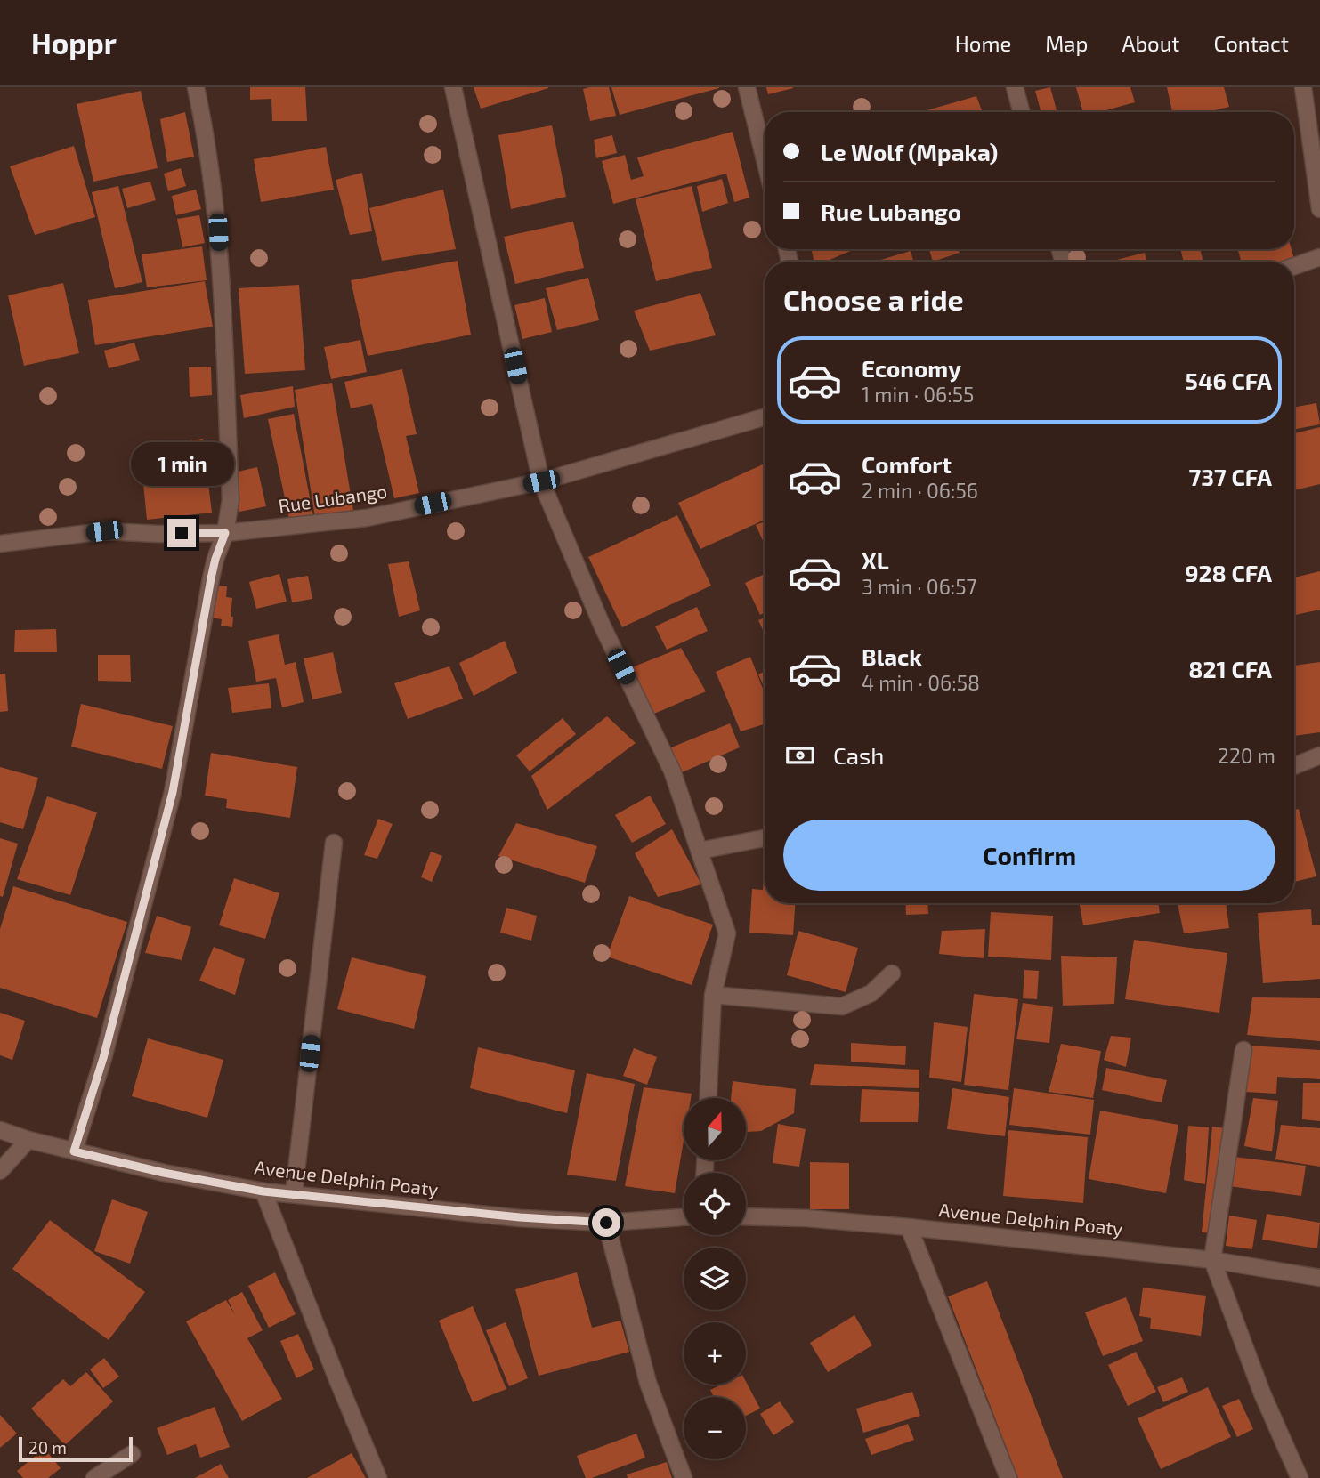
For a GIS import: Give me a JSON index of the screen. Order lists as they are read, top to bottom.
{
  "streets": {
    "street": ["Rue Lubango", "Avenue Delphin Poaty"]
  },
  "scale_bar": "20 m",
  "north": "top",
  "page": {
    "header": "Hoppr",
    "nav": [
      "Home",
      "Map",
      "About",
      "Contact"
    ],
    "banner": ["Le Wolf (Mpaka)", "Rue Lubango"],
    "heading": "Choose a ride",
    "list": [
      {
        "name": "Economy",
        "note": "1 min · 06:55",
        "value": "546 CFA"
      },
      {
        "name": "Comfort",
        "note": "2 min · 06:56",
        "value": "737 CFA"
      },
      {
        "name": "XL",
        "note": "3 min · 06:57",
        "value": "928 CFA"
      },
      {
        "name": "Black",
        "note": "4 min · 06:58",
        "value": "821 CFA"
      }
    ],
    "bubble": "1 min",
    "pay": ["Cash", "220 m"],
    "buttons": "Confirm",
    "map_buttons": ["+", "−"],
    "scale": "20 m"
  }
}
